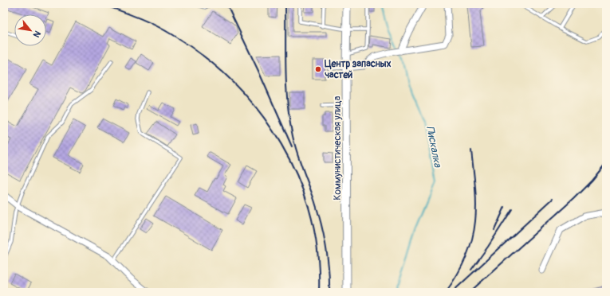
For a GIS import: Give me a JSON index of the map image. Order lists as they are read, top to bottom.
{
  "streets": {
    "main road": ["Коммунистическая улица"]
  },
  "water": ["Пискалка"],
  "places": ["Центр запасных частей"],
  "north": "bottom right"
}
